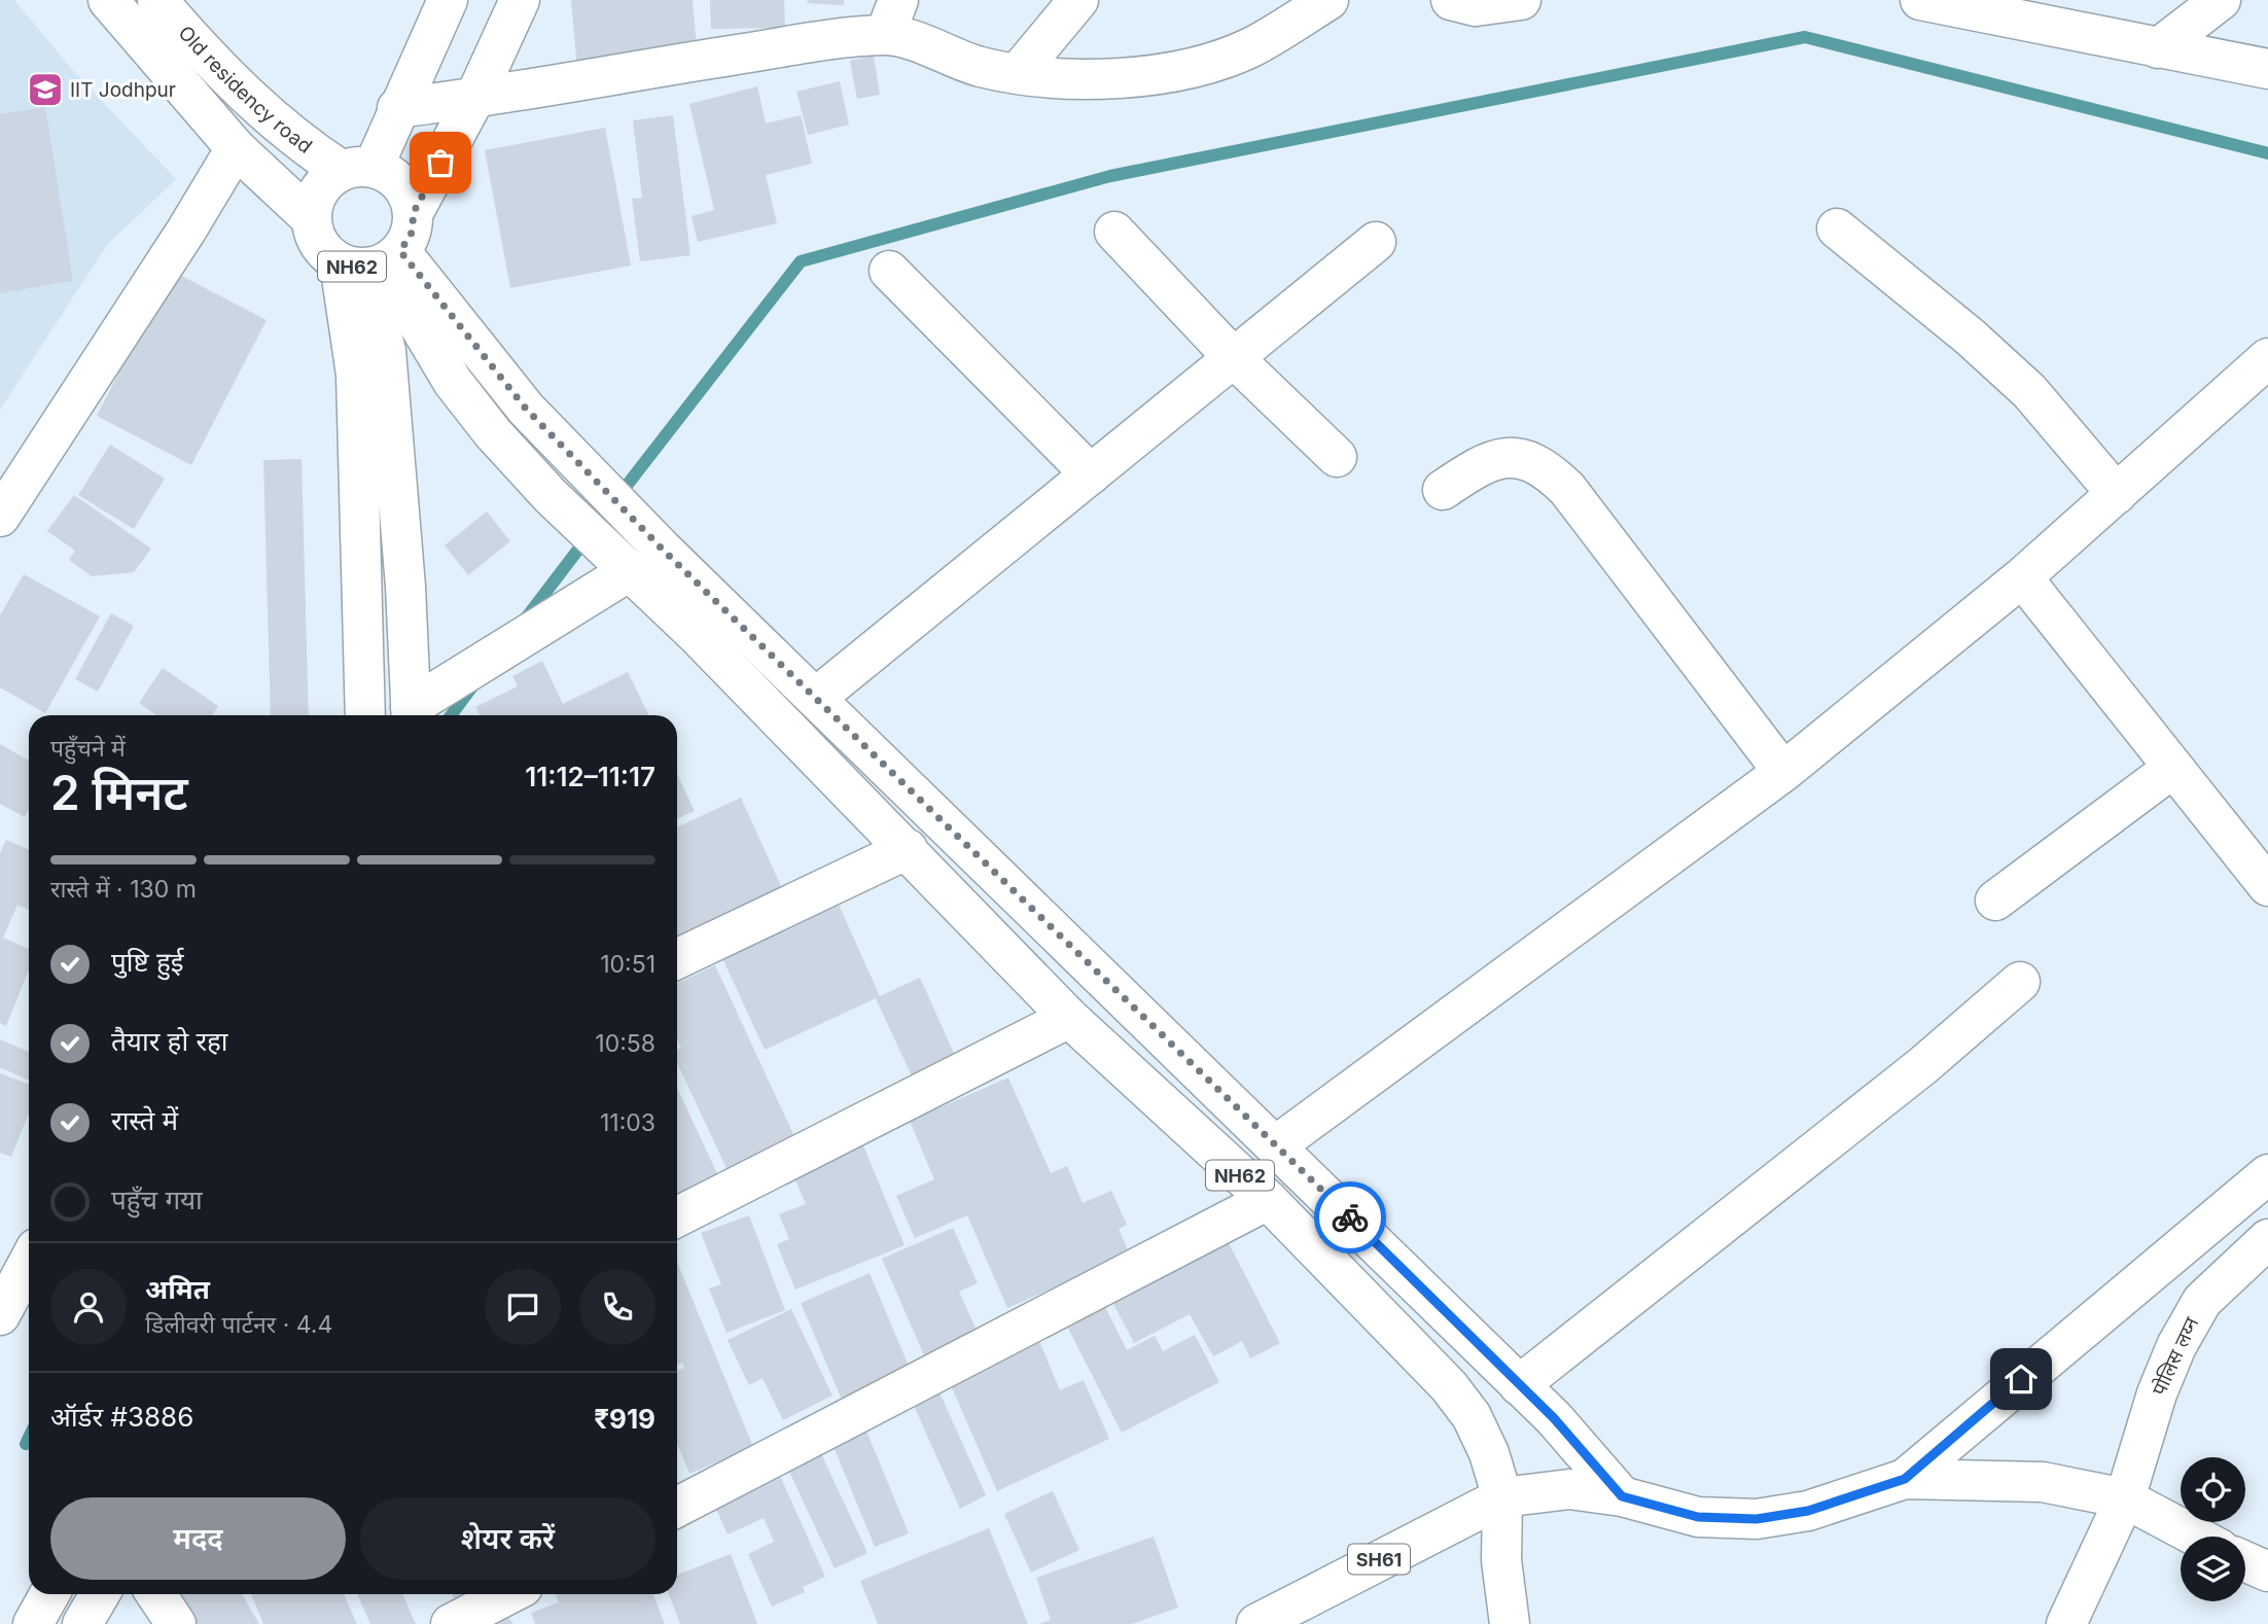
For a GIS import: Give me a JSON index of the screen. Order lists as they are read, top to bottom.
{
  "streets": {
    "main road": [
      "Old residency road",
      "NH62",
      "पोलिस लय्न",
      "SH61"
    ]
  },
  "crossings": [
    ["Old residency road", "NH62"],
    ["NH62", "SH61"]
  ],
  "places": {
    "school or university": ["IIT Jodhpur"]
  },
  "page": {
    "heading": ["2 मिनट", "पहुँचने में", "11:12–11:17"],
    "panel": [
      "अमित",
      "डिलीवरी पार्टनर · 4.4",
      "ऑर्डर #3886",
      "₹919"
    ],
    "bar": "रास्ते में · 130 m",
    "list": [
      ["पुष्टि हुई", "10:51"],
      ["तैयार हो रहा", "10:58"],
      ["रास्ते में", "11:03"],
      "पहुँच गया"
    ],
    "buttons": ["मदद", "शेयर करें"]
  }
}
